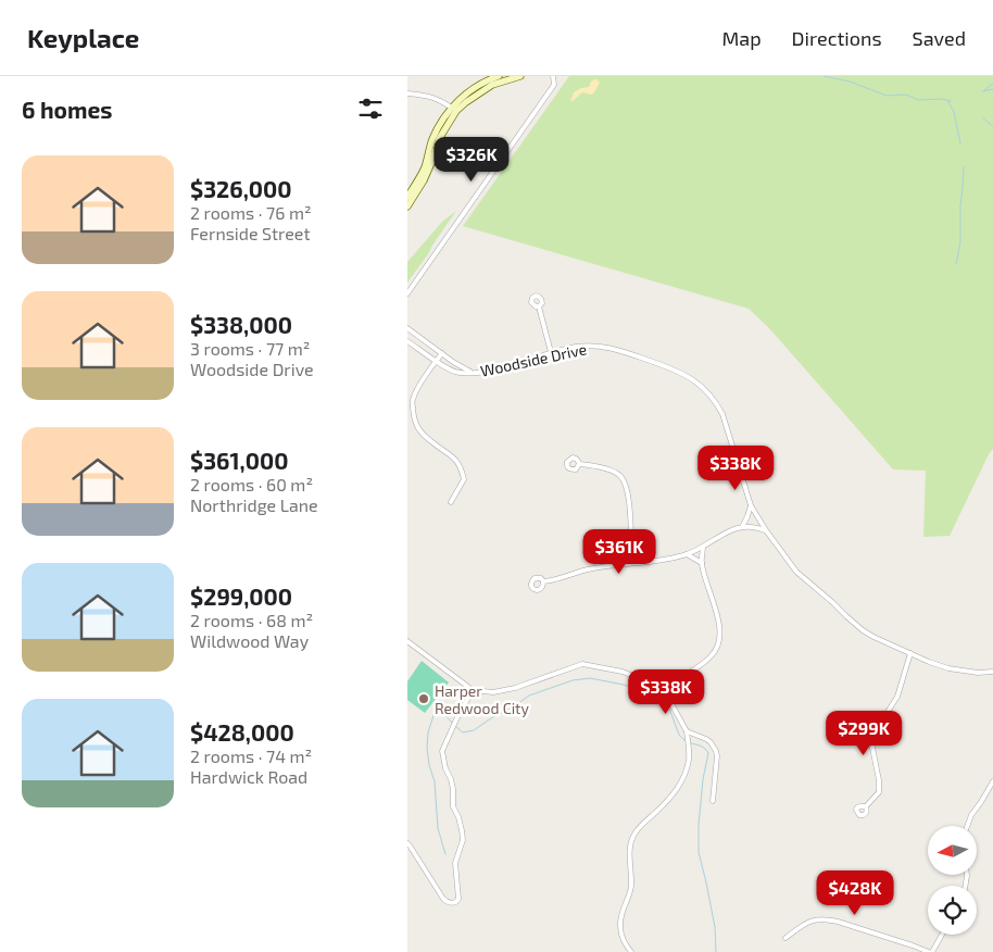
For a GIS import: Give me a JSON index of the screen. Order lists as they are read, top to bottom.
{
  "streets": {
    "street": ["Woodside Drive"]
  },
  "places": ["Harper Redwood City"],
  "north": "left",
  "page": {
    "header": "Keyplace",
    "nav": ["Map", "Directions", "Saved"],
    "heading": "6 homes",
    "price": [
      "$326K",
      "$338K",
      "$361K",
      "$338K",
      "$299K",
      "$428K"
    ],
    "list": [
      {
        "name": "$326,000",
        "note": "2 rooms · 76 m² · Fernside Street"
      },
      {
        "name": "$338,000",
        "note": "3 rooms · 77 m² · Woodside Drive"
      },
      {
        "name": "$361,000",
        "note": "2 rooms · 60 m² · Northridge Lane"
      },
      {
        "name": "$299,000",
        "note": "2 rooms · 68 m² · Wildwood Way"
      },
      {
        "name": "$428,000",
        "note": "2 rooms · 74 m² · Hardwick Road"
      }
    ]
  }
}
